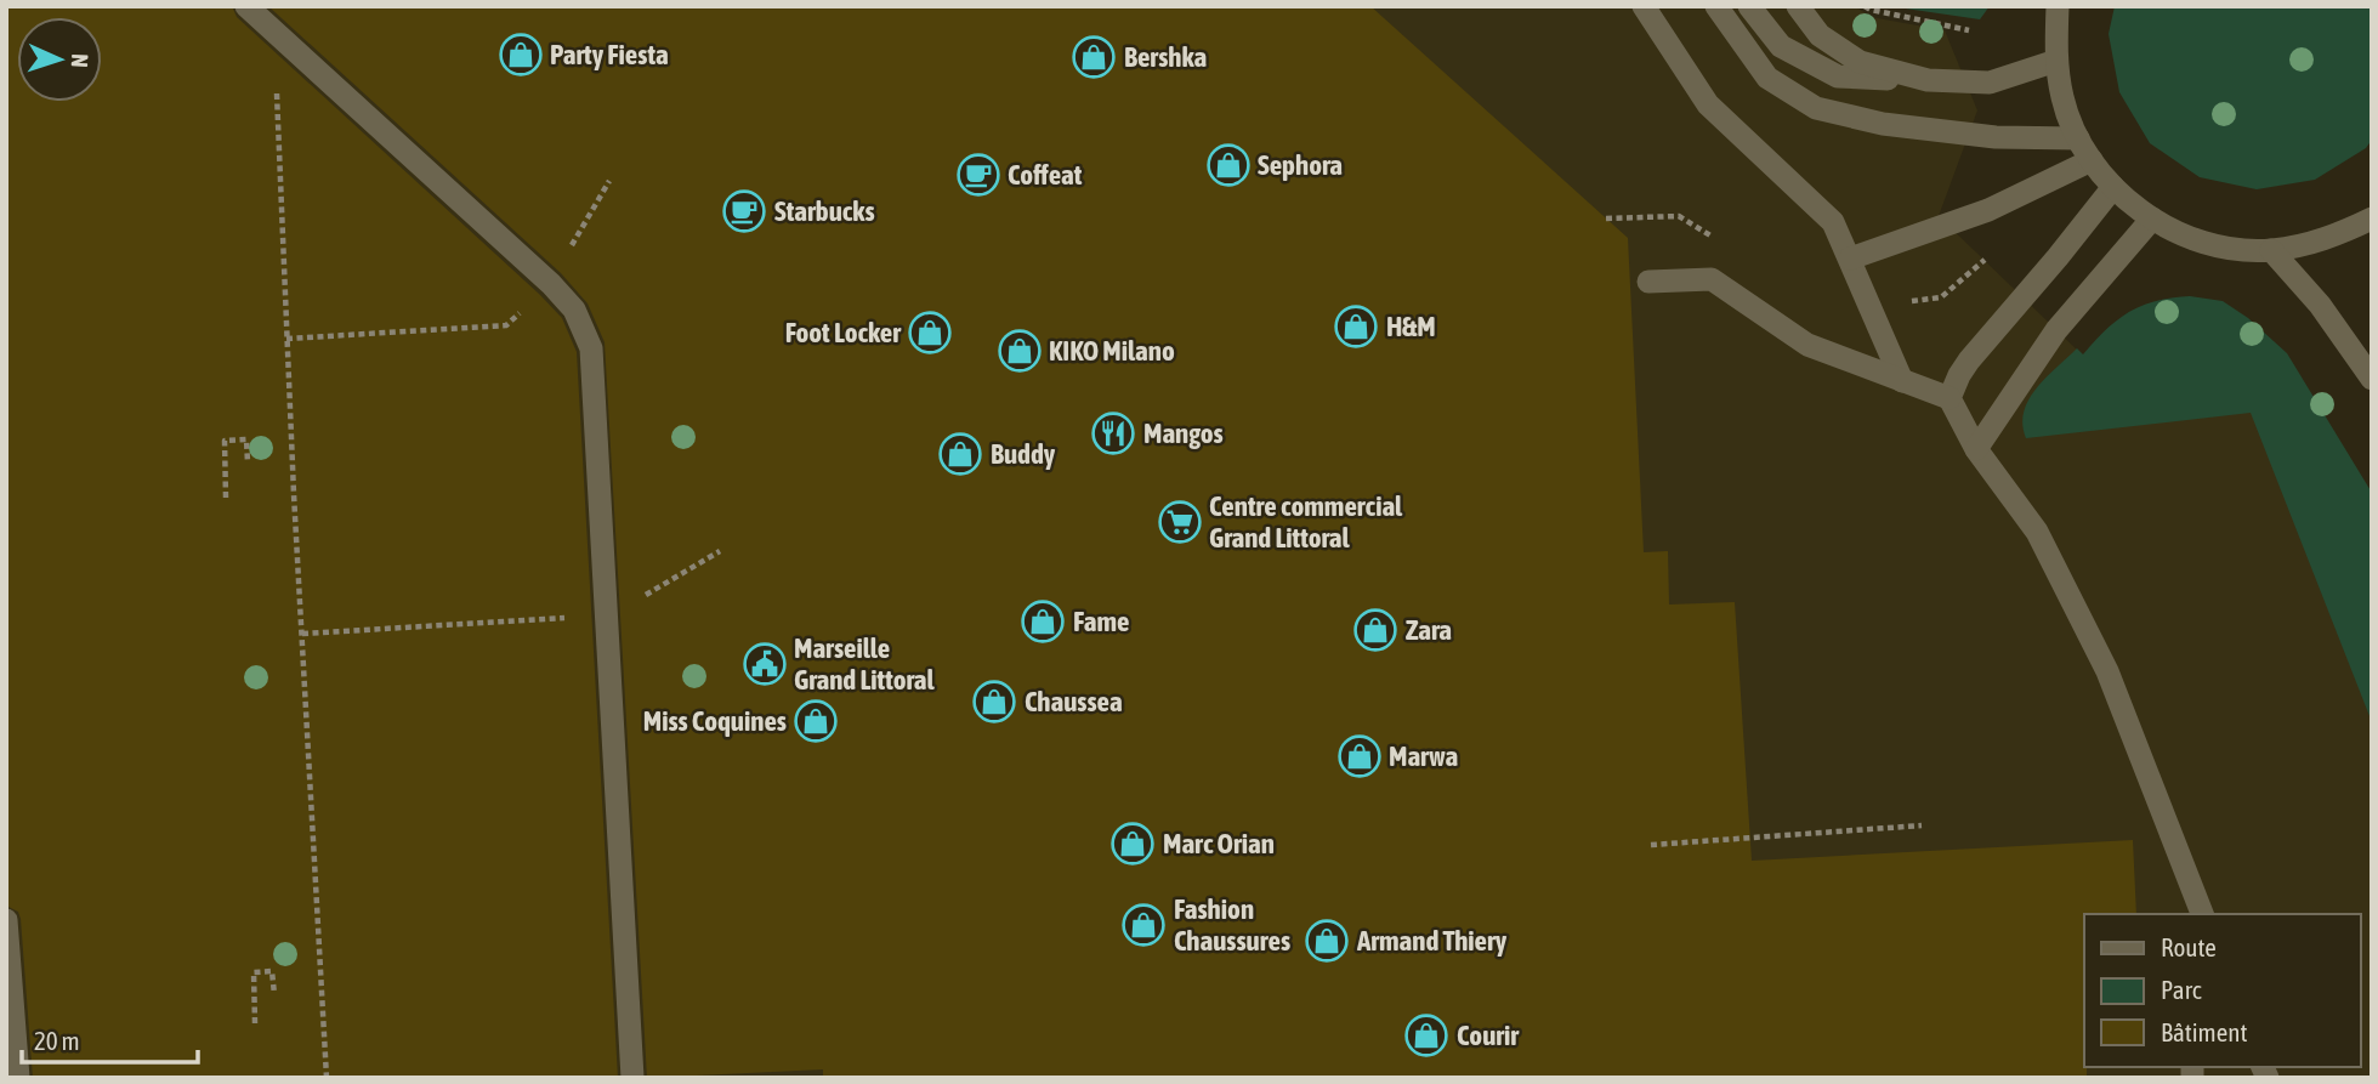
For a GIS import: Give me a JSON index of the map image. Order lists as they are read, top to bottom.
{
  "places": {
    "shop": [
      "Party Fiesta",
      "Bershka",
      "Sephora",
      "H&M",
      "Foot Locker",
      "KIKO Milano",
      "Buddy",
      "Fame",
      "Zara",
      "Chaussea",
      "Miss Coquines",
      "Marwa",
      "Marc Orian",
      "Fashion Chaussures",
      "Armand Thiery",
      "Courir"
    ],
    "cafe": ["Coffeat", "Starbucks"],
    "restaurant": ["Mangos"],
    "supermarket": ["Centre commercial Grand Littoral"],
    "public building": ["Marseille Grand Littoral"]
  },
  "legend": ["Route", "Parc", "Bâtiment"],
  "scale_bar": "20 m",
  "north": "right"
}
